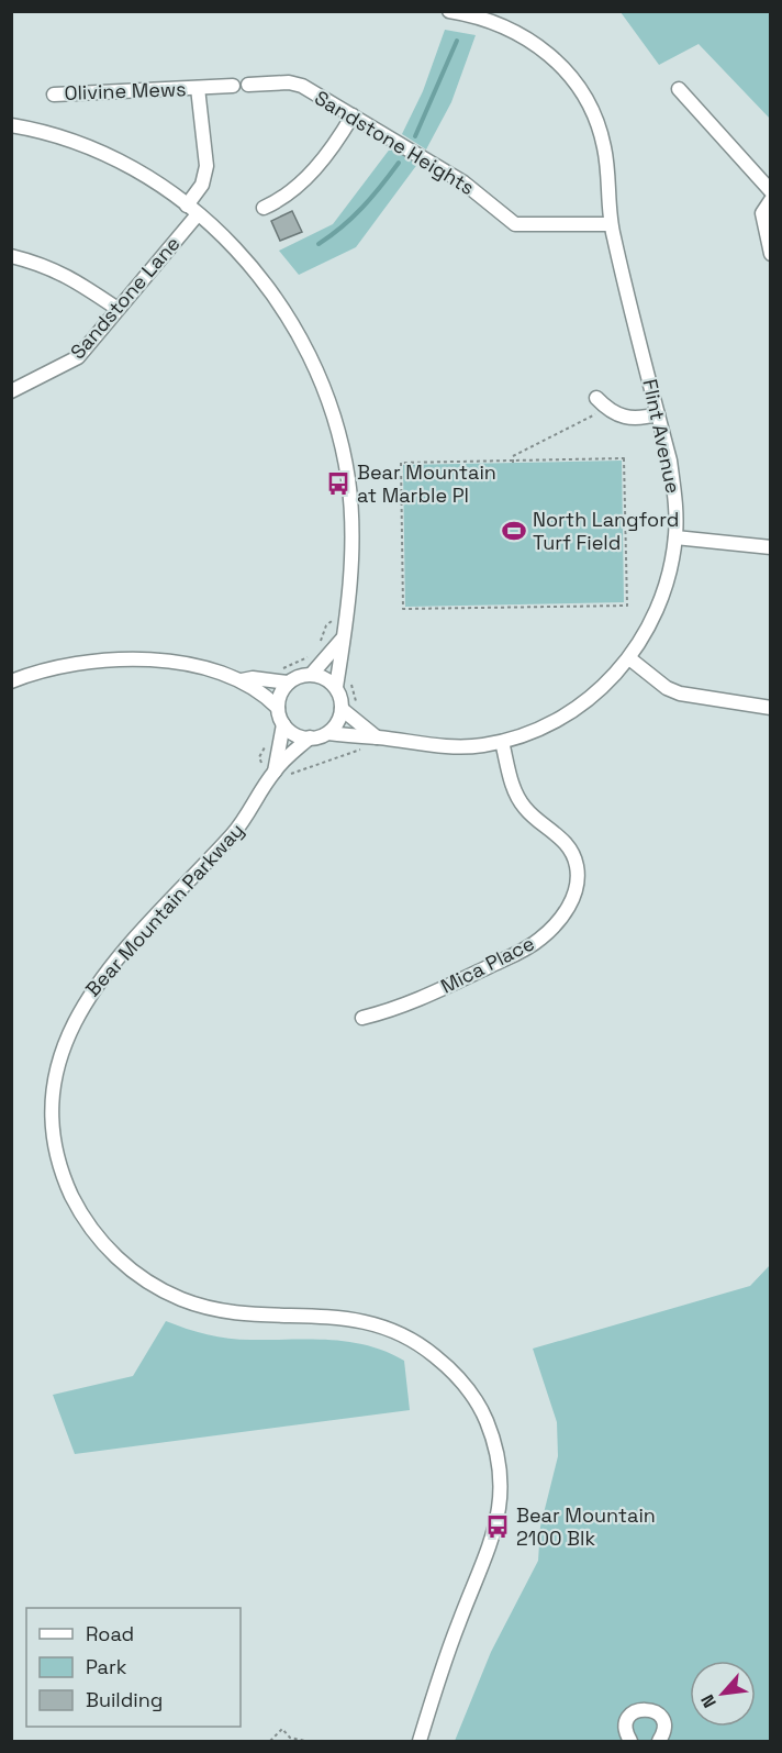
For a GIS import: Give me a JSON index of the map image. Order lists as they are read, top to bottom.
{
  "streets": {
    "street": [
      "Olivine Mews",
      "Sandstone Heights",
      "Sandstone Lane",
      "Flint Avenue",
      "Bear Mountain Parkway",
      "Mica Place"
    ]
  },
  "crossings": [
    ["Olivine Mews", "Sandstone Lane"],
    ["Sandstone Heights", "Flint Avenue"],
    ["Flint Avenue", "Bear Mountain Parkway"],
    ["Flint Avenue", "Mica Place"]
  ],
  "places": {
    "bus stop": ["Bear Mountain at Marble Pl", "Bear Mountain 2100 Blk"],
    "sports": ["North Langford Turf Field"]
  },
  "legend": ["Road", "Park", "Building"],
  "north": "bottom left"
}
